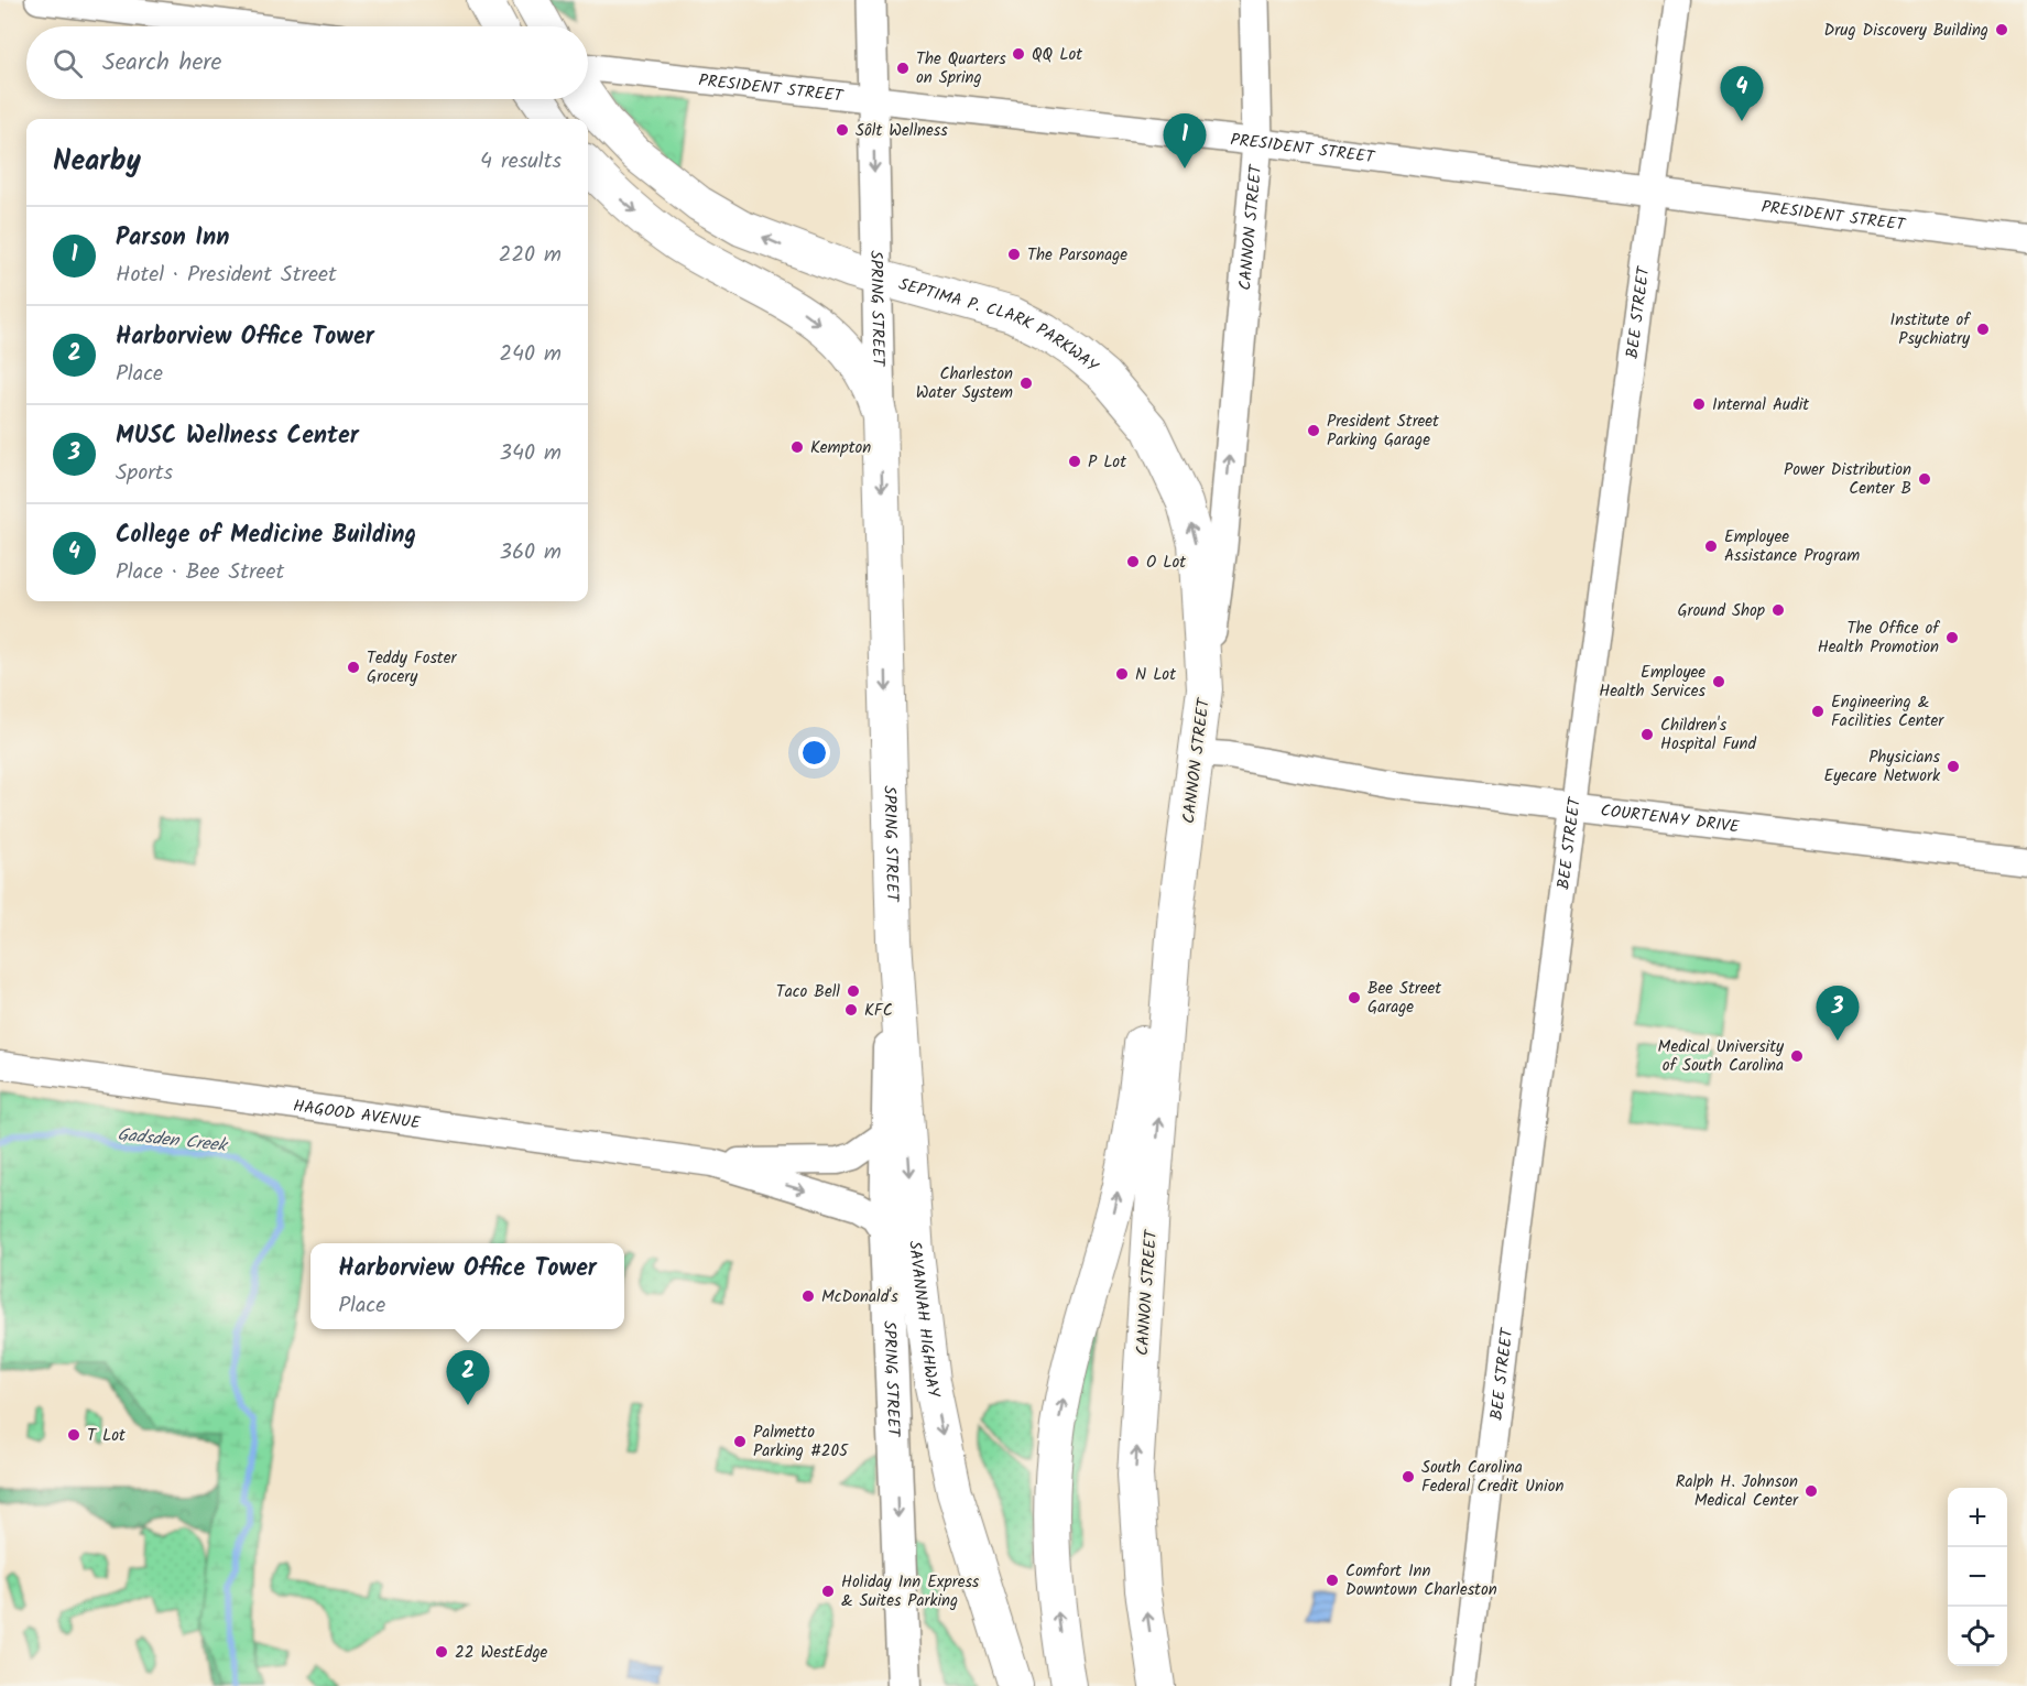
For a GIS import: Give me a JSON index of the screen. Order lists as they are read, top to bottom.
{
  "streets": {
    "highway": [
      "CANNON STREET",
      "SPRING STREET",
      "SEPTIMA P. CLARK PARKWAY",
      "SAVANNAH HIGHWAY"
    ],
    "street": [
      "PRESIDENT STREET",
      "BEE STREET",
      "COURTENAY DRIVE",
      "HAGOOD AVENUE"
    ]
  },
  "crossings": [
    ["PRESIDENT STREET", "CANNON STREET"],
    ["PRESIDENT STREET", "SPRING STREET"],
    ["PRESIDENT STREET", "BEE STREET"],
    ["CANNON STREET", "SEPTIMA P. CLARK PARKWAY"],
    ["CANNON STREET", "COURTENAY DRIVE"],
    ["SPRING STREET", "SEPTIMA P. CLARK PARKWAY"],
    ["SPRING STREET", "HAGOOD AVENUE"],
    ["SPRING STREET", "SAVANNAH HIGHWAY"],
    ["BEE STREET", "COURTENAY DRIVE"]
  ],
  "one_way": ["CANNON STREET", "SPRING STREET"],
  "water": ["Gadsden Creek"],
  "places": [
    "Drug Discovery Building",
    "QQ Lot",
    "The Quarters on Spring",
    "Sôlt Wellness",
    "The Parsonage",
    "Institute of Psychiatry",
    "Charleston Water System",
    "Internal Audit",
    "President Street Parking Garage",
    "Kempton",
    "P Lot",
    "Power Distribution Center B",
    "Employee Assistance Program",
    "O Lot",
    "Ground Shop",
    "The Office of Health Promotion",
    "Teddy Foster Grocery",
    "N Lot",
    "Employee Health Services",
    "Engineering & Facilities Center",
    "Children's Hospital Fund",
    "Physicians Eyecare Network",
    "Taco Bell",
    "Bee Street Garage",
    "KFC",
    "Medical University of South Carolina",
    "McDonald's",
    "T Lot",
    "Palmetto Parking #205",
    "South Carolina Federal Credit Union",
    "Ralph H. Johnson Medical Center",
    "Comfort Inn Downtown Charleston",
    "Holiday Inn Express & Suites Parking",
    "22 WestEdge"
  ],
  "page": {
    "search": "Search here",
    "pins": [
      "4",
      "1",
      "3",
      "2"
    ],
    "heading": ["Nearby", "4 results"],
    "list": [
      {
        "mark": "1",
        "name": "Parson Inn",
        "note": "Hotel · President Street",
        "value": "220 m"
      },
      {
        "mark": "2",
        "name": "Harborview Office Tower",
        "note": "Place",
        "value": "240 m"
      },
      {
        "mark": "3",
        "name": "MUSC Wellness Center",
        "note": "Sports",
        "value": "340 m"
      },
      {
        "mark": "4",
        "name": "College of Medicine Building",
        "note": "Place · Bee Street",
        "value": "360 m"
      }
    ],
    "popup": ["Harborview Office Tower", "Place"],
    "map_buttons": ["+", "−"]
  }
}
